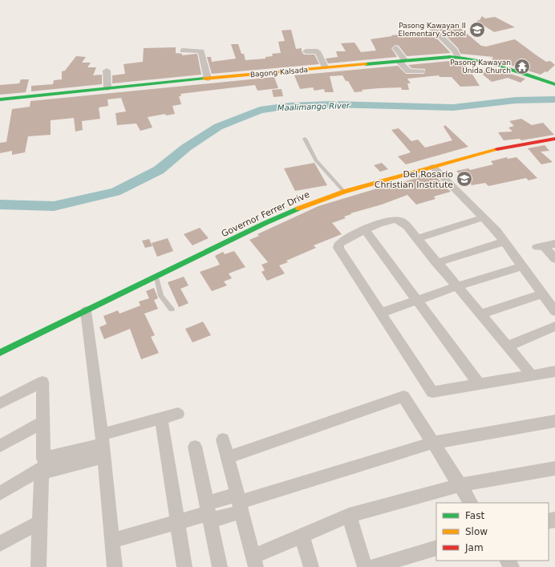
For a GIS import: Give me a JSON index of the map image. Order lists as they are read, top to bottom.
{
  "streets": {
    "street": ["Bagong Kalsada", "Governor Ferrer Drive"]
  },
  "water": ["Maalimango River"],
  "places": {
    "school or university": ["Pasong Kawayan II Elementary School", "Del Rosario Christian Institute"],
    "temple": ["Pasong Kawayan Unida Church"]
  },
  "legend": ["Fast", "Slow", "Jam"]
}
